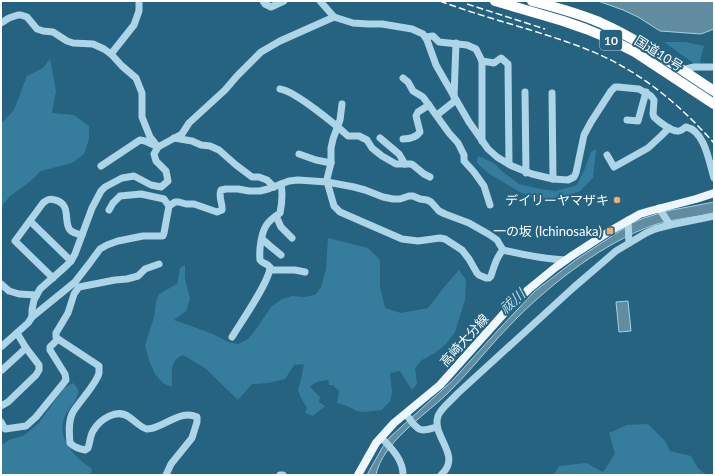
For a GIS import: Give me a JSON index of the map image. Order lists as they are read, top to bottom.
{
  "streets": {
    "highway": ["10", "国道10号"],
    "main road": ["高崎大分線"]
  },
  "water": ["祓川"],
  "places": {
    "other": ["デイリーヤマザキ"],
    "transit": ["一の坂 (Ichinosaka)"]
  }
}
